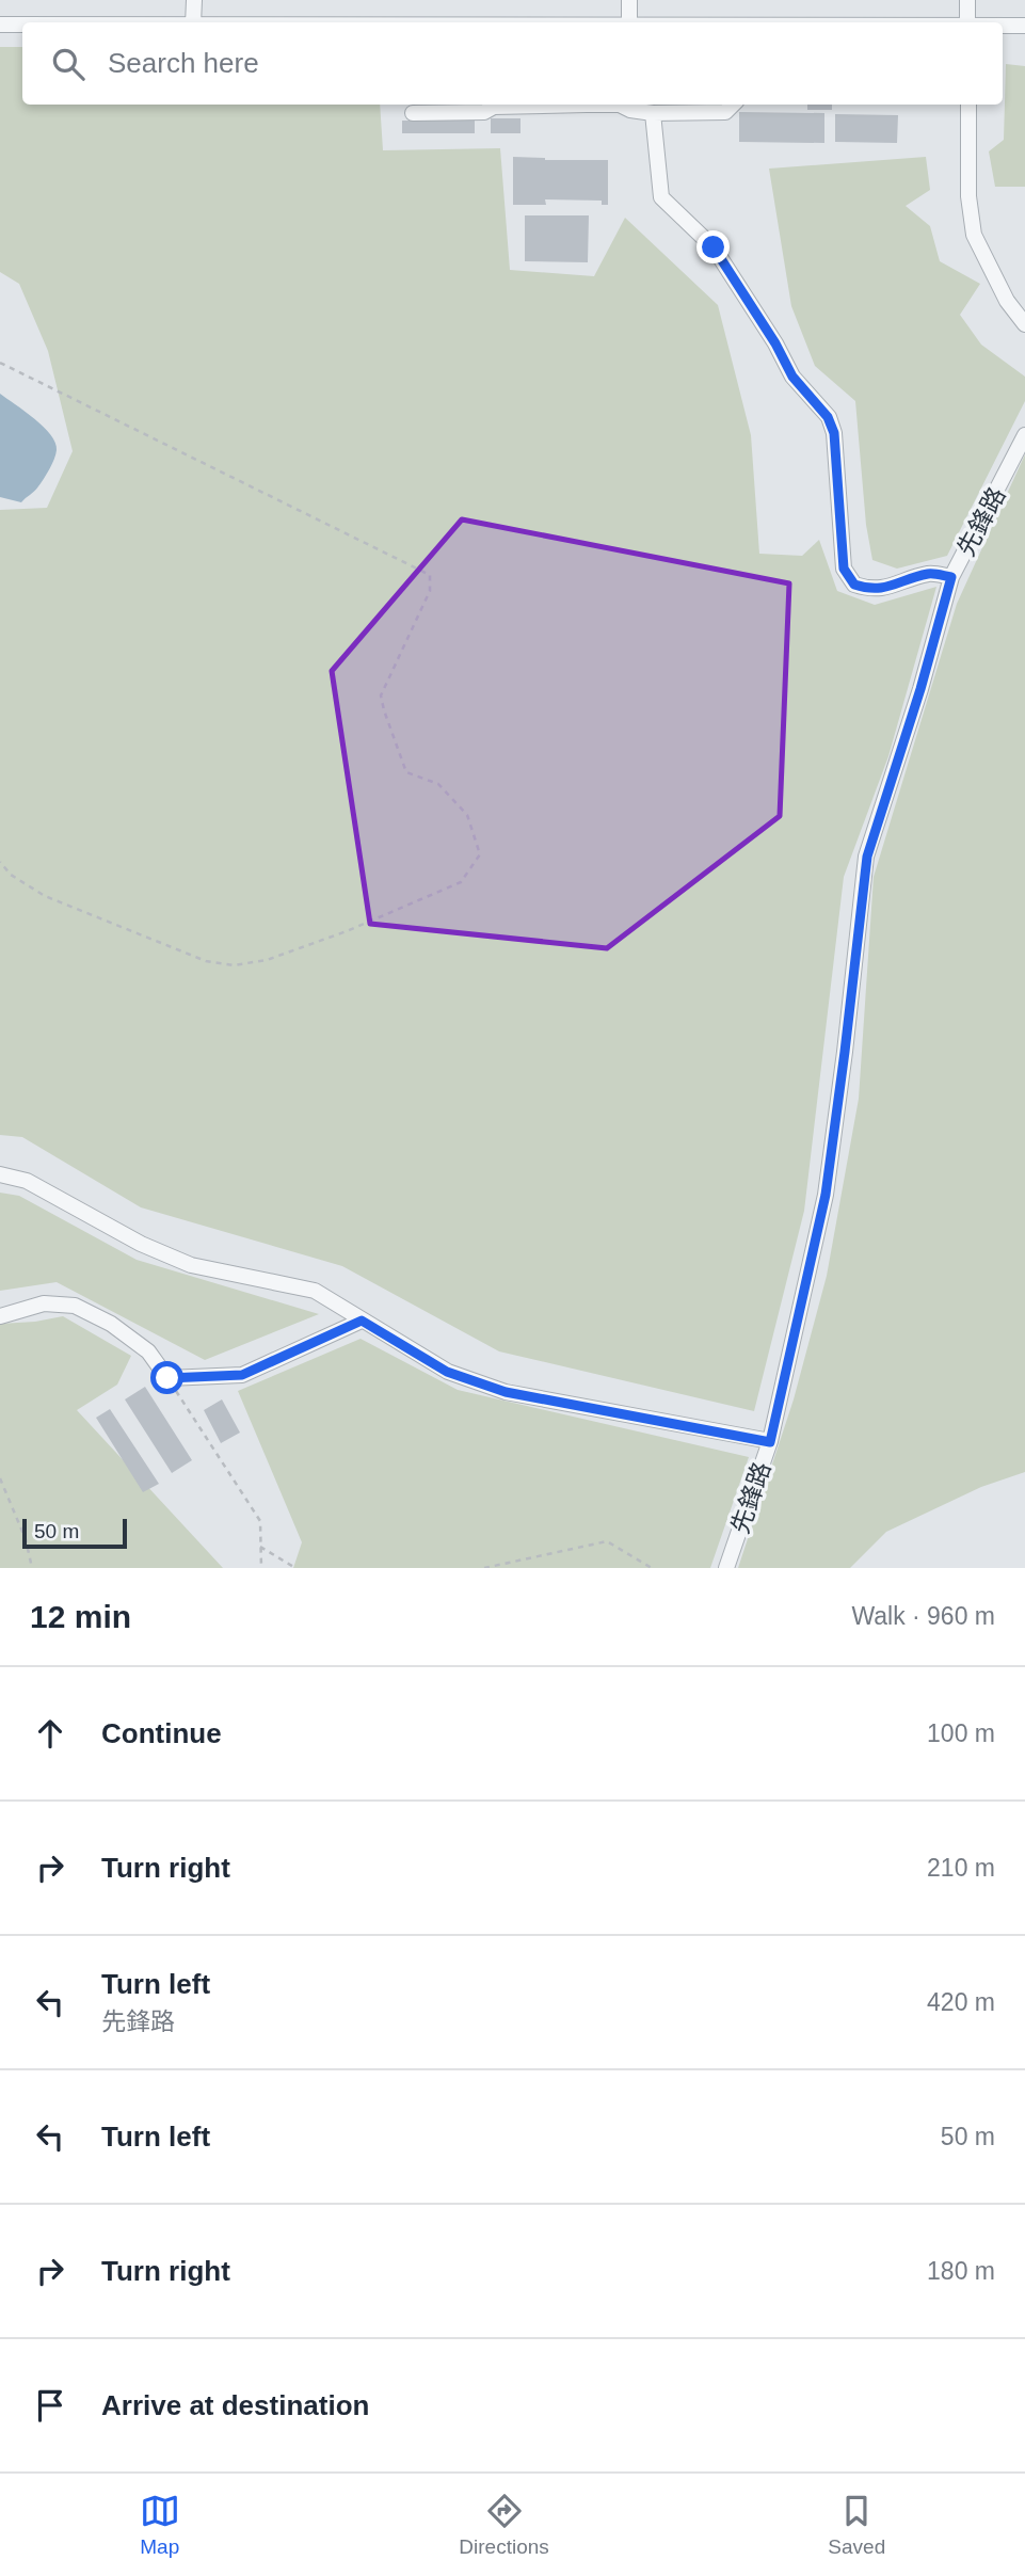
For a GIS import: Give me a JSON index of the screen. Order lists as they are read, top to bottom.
{
  "streets": {
    "street": ["先鋒路"]
  },
  "scale_bar": "50 m",
  "page": {
    "search": "Search here",
    "scale": "50 m",
    "heading": ["12 min", "Walk · 960 m"],
    "list": [
      ["Continue", "100 m"],
      ["Turn right", "210 m"],
      ["Turn left", "先鋒路", "420 m"],
      ["Turn left", "50 m"],
      ["Turn right", "180 m"],
      "Arrive at destination"
    ],
    "nav": ["Map", "Directions", "Saved"]
  }
}
